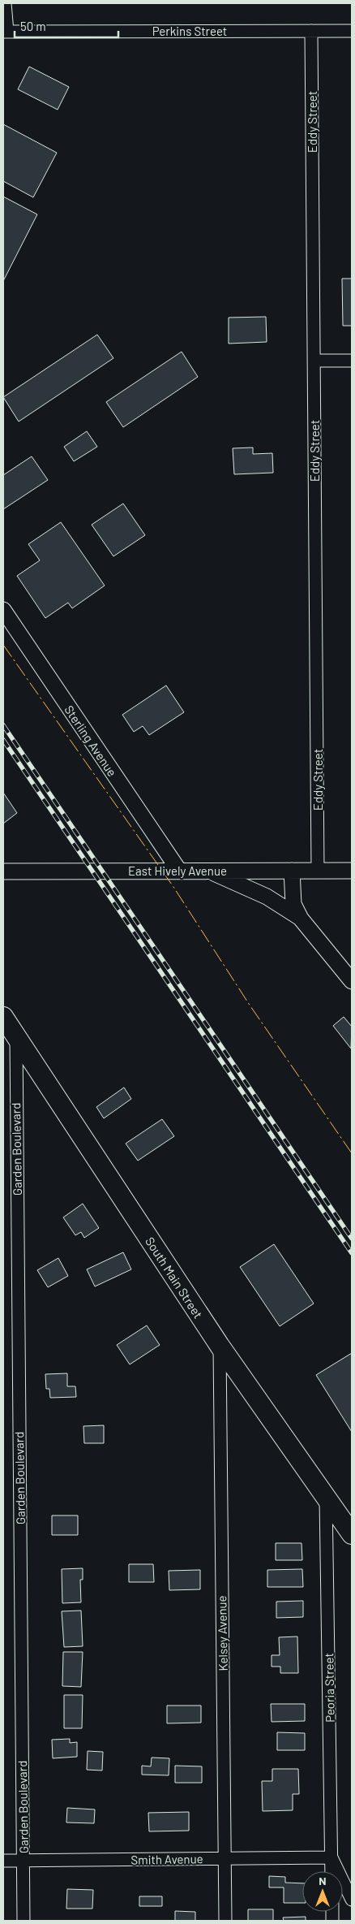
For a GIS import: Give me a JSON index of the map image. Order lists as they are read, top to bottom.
{
  "streets": {
    "main road": ["South Main Street"],
    "street": [
      "Perkins Street",
      "Eddy Street",
      "Sterling Avenue",
      "East Hively Avenue",
      "Garden Boulevard",
      "Kelsey Avenue",
      "Peoria Street",
      "Smith Avenue"
    ]
  },
  "crossings": [
    ["Perkins Street", "Eddy Street"],
    ["Eddy Street", "East Hively Avenue"],
    ["Sterling Avenue", "East Hively Avenue"],
    ["Garden Boulevard", "South Main Street"],
    ["Garden Boulevard", "Smith Avenue"],
    ["South Main Street", "Kelsey Avenue"],
    ["South Main Street", "Peoria Street"],
    ["Kelsey Avenue", "Smith Avenue"],
    ["Peoria Street", "Smith Avenue"]
  ],
  "scale_bar": "50 m",
  "north": "top"
}
